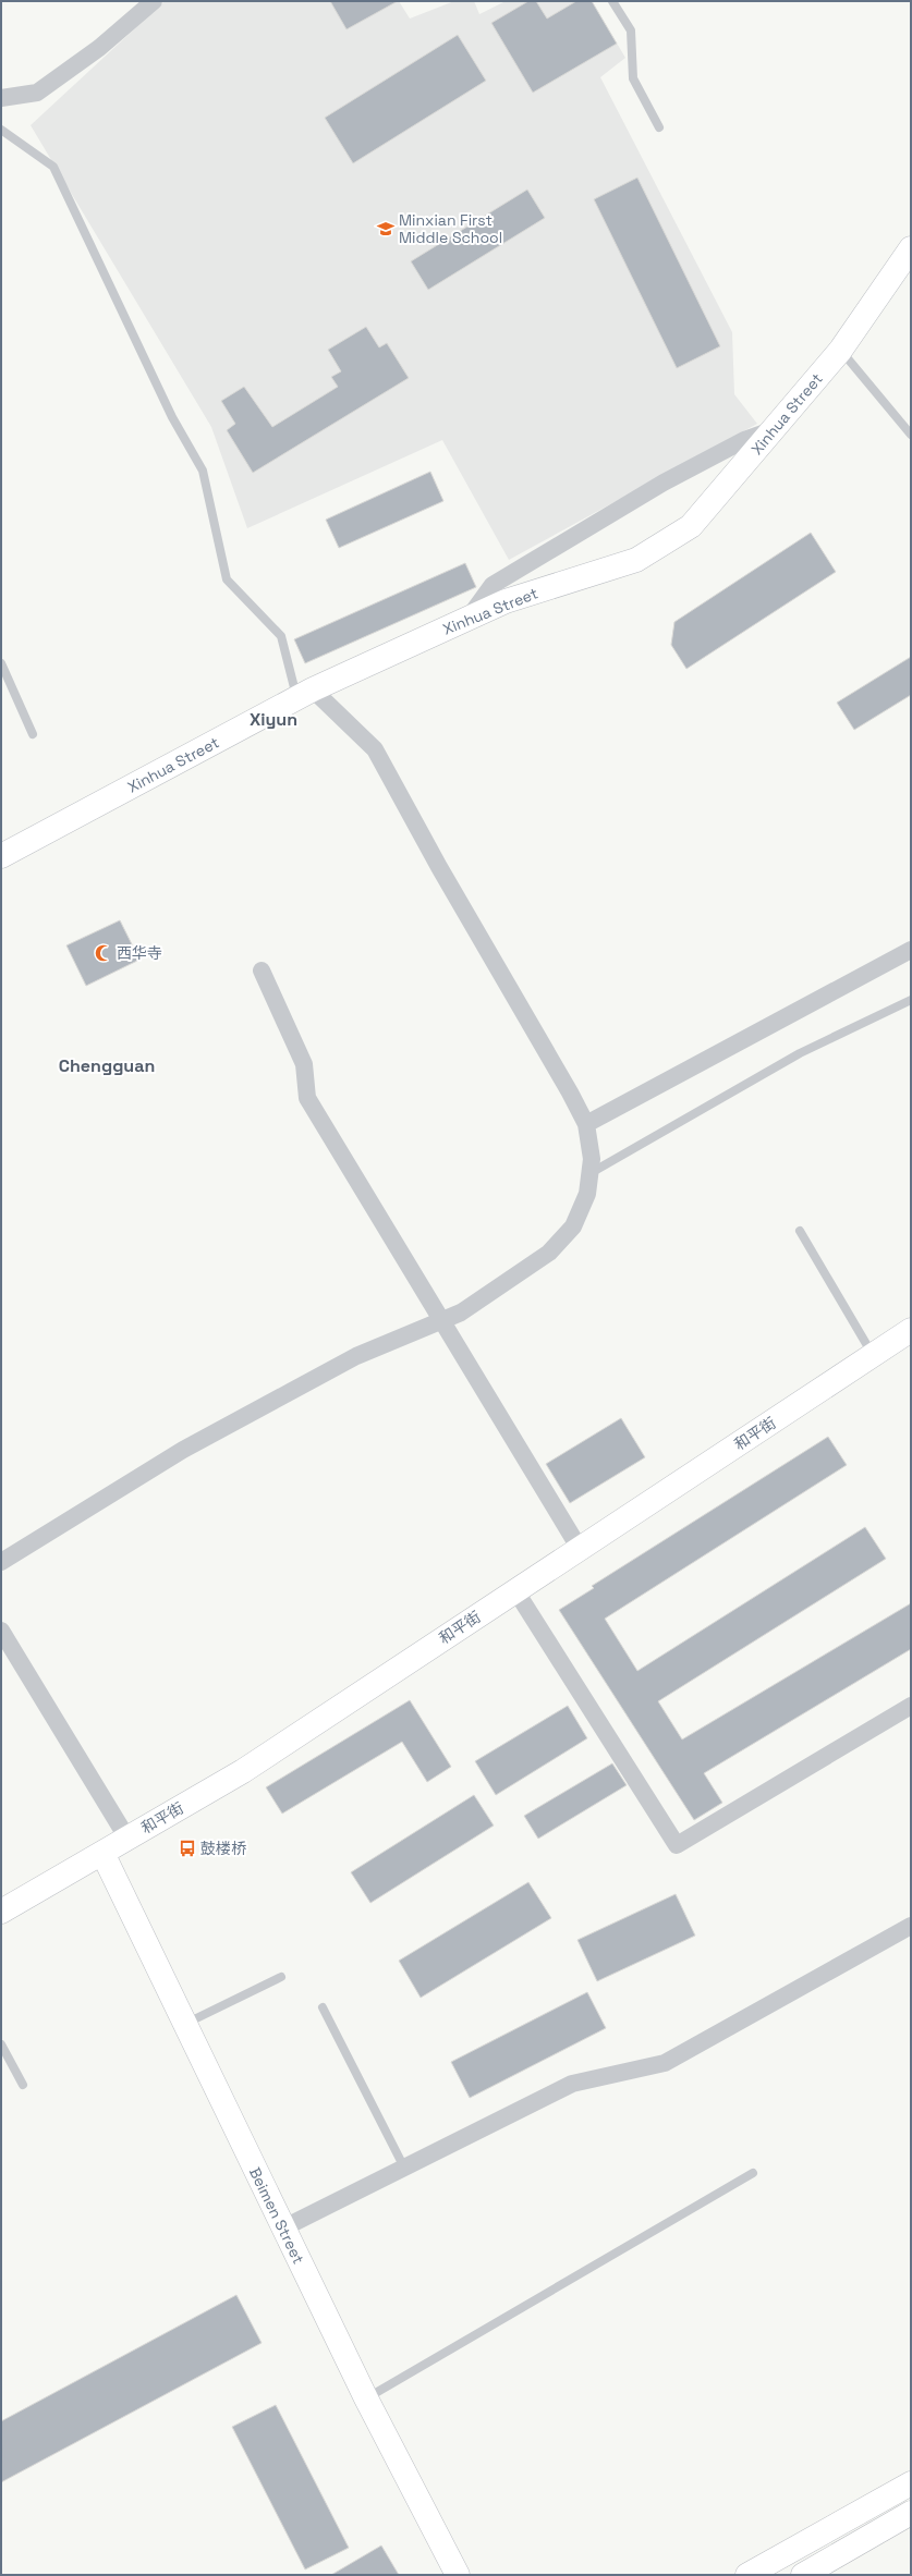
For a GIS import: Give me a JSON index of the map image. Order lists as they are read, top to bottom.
{
  "streets": {
    "street": ["Xinhua Street", "和平街", "Beimen Street"]
  },
  "crossings": [
    ["和平街", "Beimen Street"]
  ],
  "districts": ["Xiyun", "Chengguan"],
  "places": {
    "school or university": ["Minxian First Middle School"],
    "mosque": ["西华寺"],
    "bus stop": ["鼓楼桥"]
  }
}
